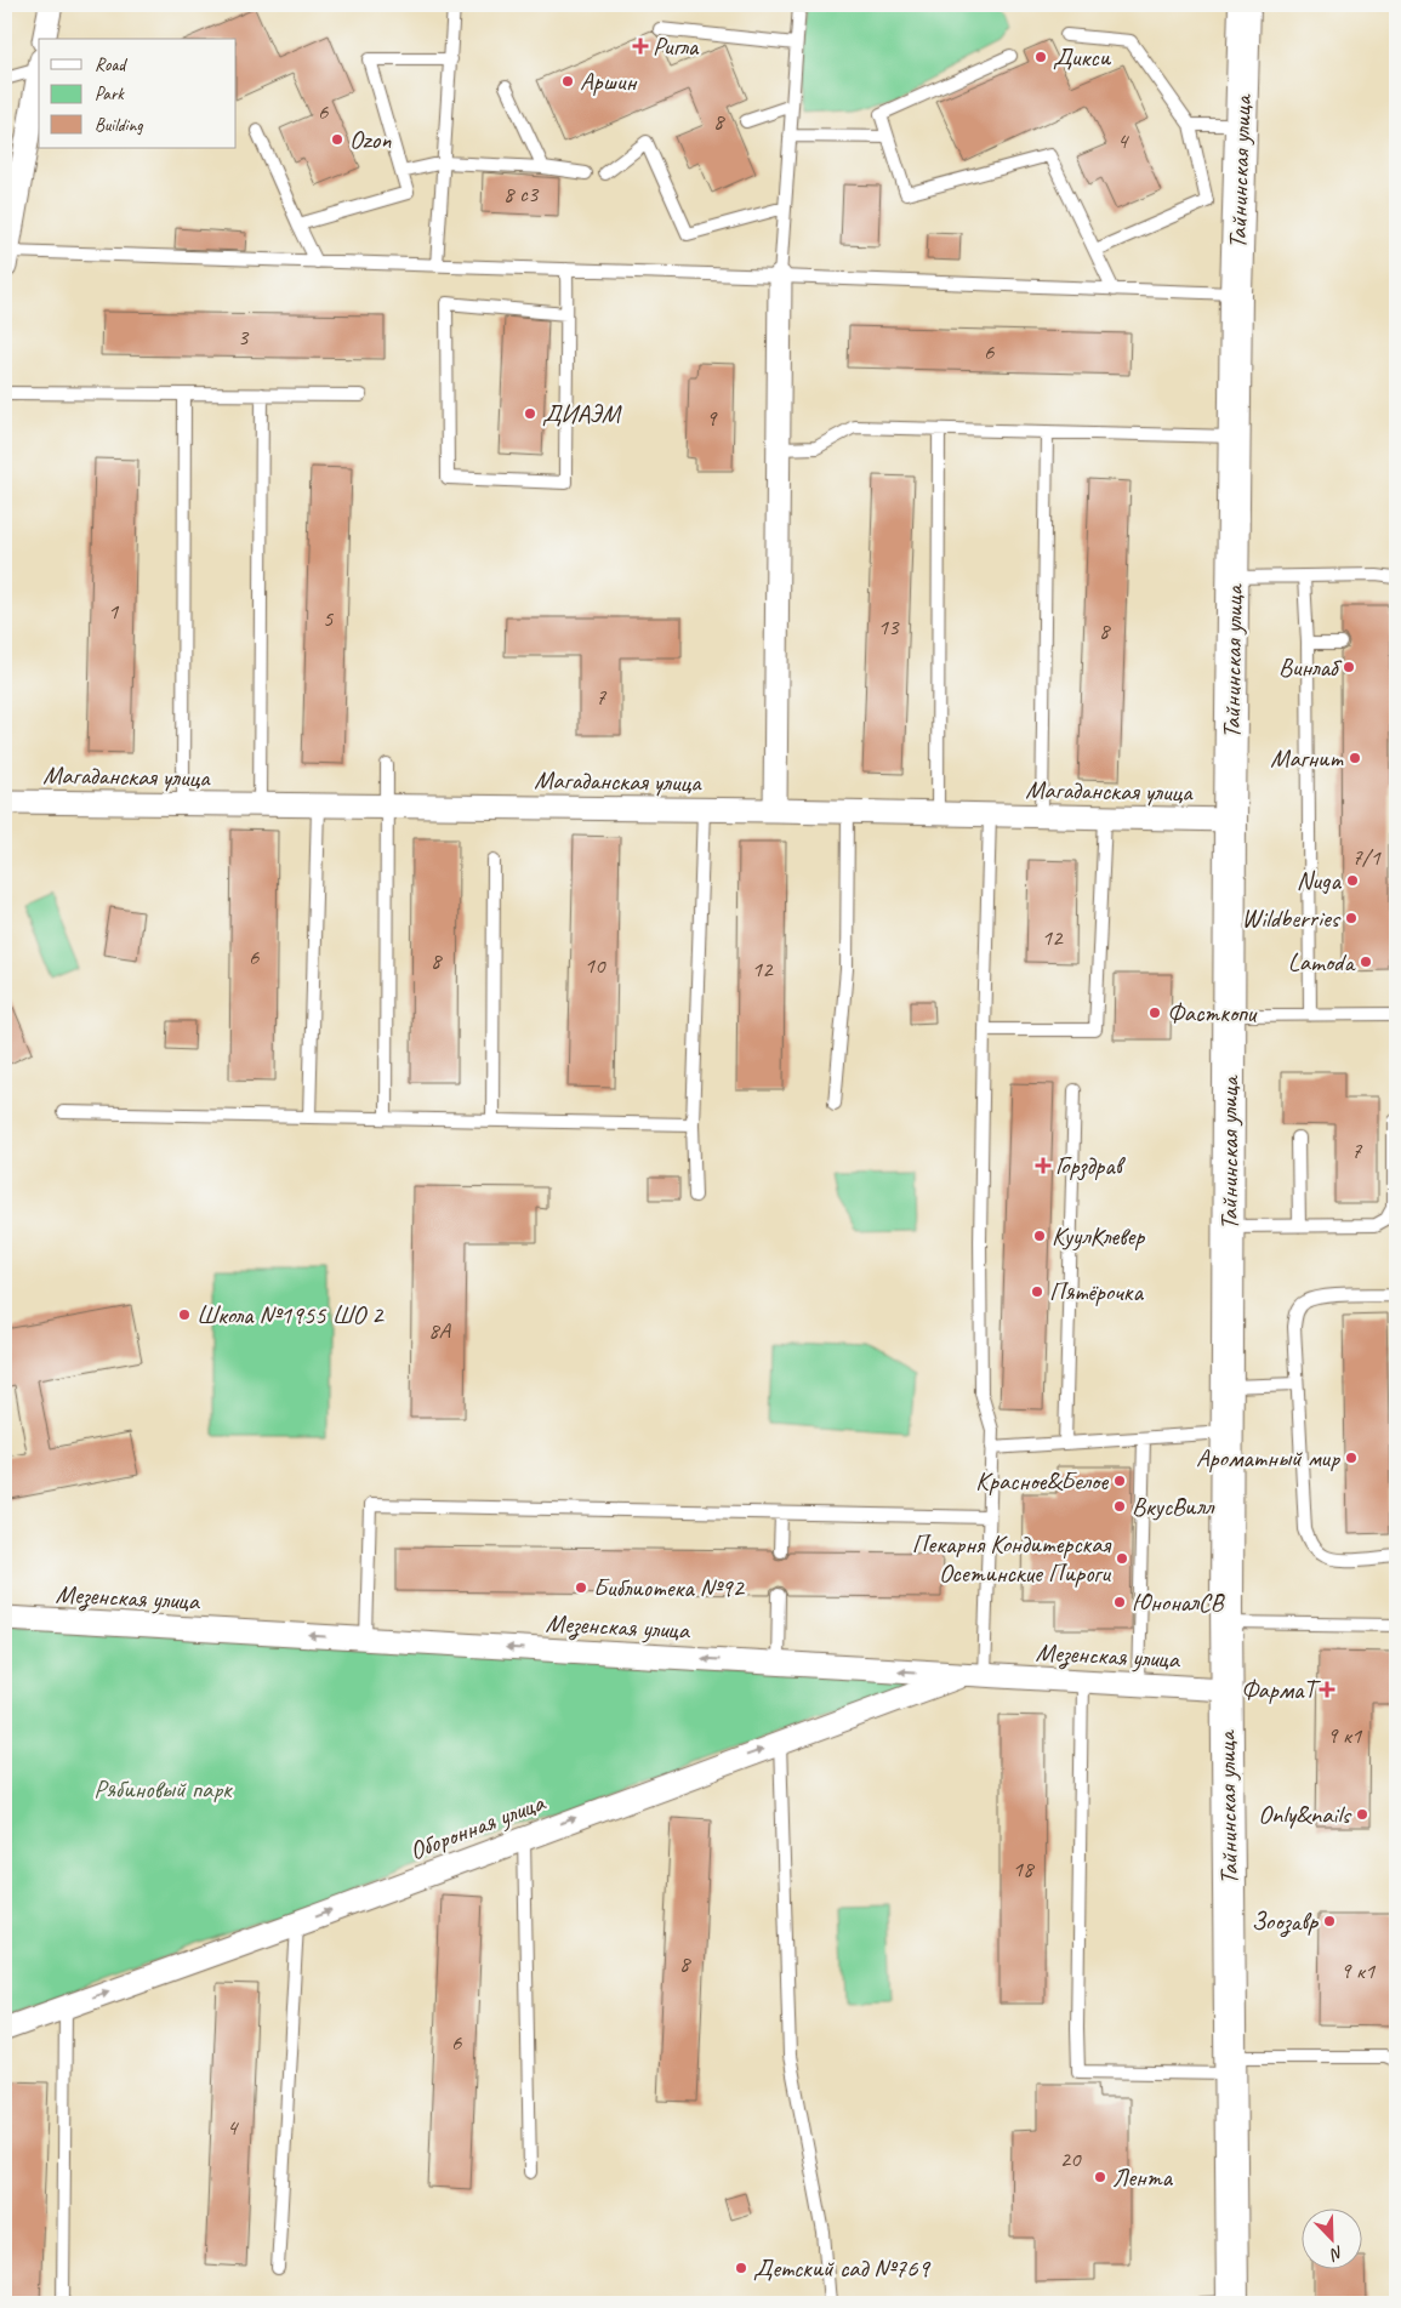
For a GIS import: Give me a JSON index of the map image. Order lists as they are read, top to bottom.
{
  "streets": {
    "main road": ["Тайнинская улица"],
    "street": ["Магаданская улица", "Мезенская улица", "Оборонная улица"]
  },
  "crossings": [
    ["Тайнинская улица", "Магаданская улица"],
    ["Тайнинская улица", "Мезенская улица"],
    ["Мезенская улица", "Оборонная улица"]
  ],
  "one_way": ["Мезенская улица", "Оборонная улица"],
  "parks": ["Рябиновый парк"],
  "places": {
    "health": ["Ригла", "Горздрав", "ФармаТ"],
    "other": [
      "Дикси",
      "Аршин",
      "Ozon",
      "ДИАЭМ",
      "Винлаб",
      "Магнит",
      "Nuga",
      "Wildberries",
      "Lamoda",
      "Фасткопи",
      "КуулКлевер",
      "Пятёрочка",
      "Школа №1955 ШО 2",
      "Ароматный мир",
      "Красное&Белое",
      "ВкусВилл",
      "Пекарня Кондитерская Осетинские Пироги",
      "Библиотека №92",
      "ЮноналСВ",
      "Only&nails",
      "Зоозавр",
      "Лента",
      "Детский сад №769"
    ]
  },
  "house_numbers": [
    "6",
    "8",
    "4",
    "8 с3",
    "3",
    "6",
    "9",
    "1",
    "5",
    "13",
    "8",
    "7",
    "7/1",
    "12",
    "6",
    "8",
    "10",
    "12",
    "7",
    "8А",
    "9 к1",
    "18",
    "8",
    "9 к1",
    "6",
    "4",
    "20"
  ],
  "legend": ["Road", "Park", "Building"],
  "north": "bottom right"
}
